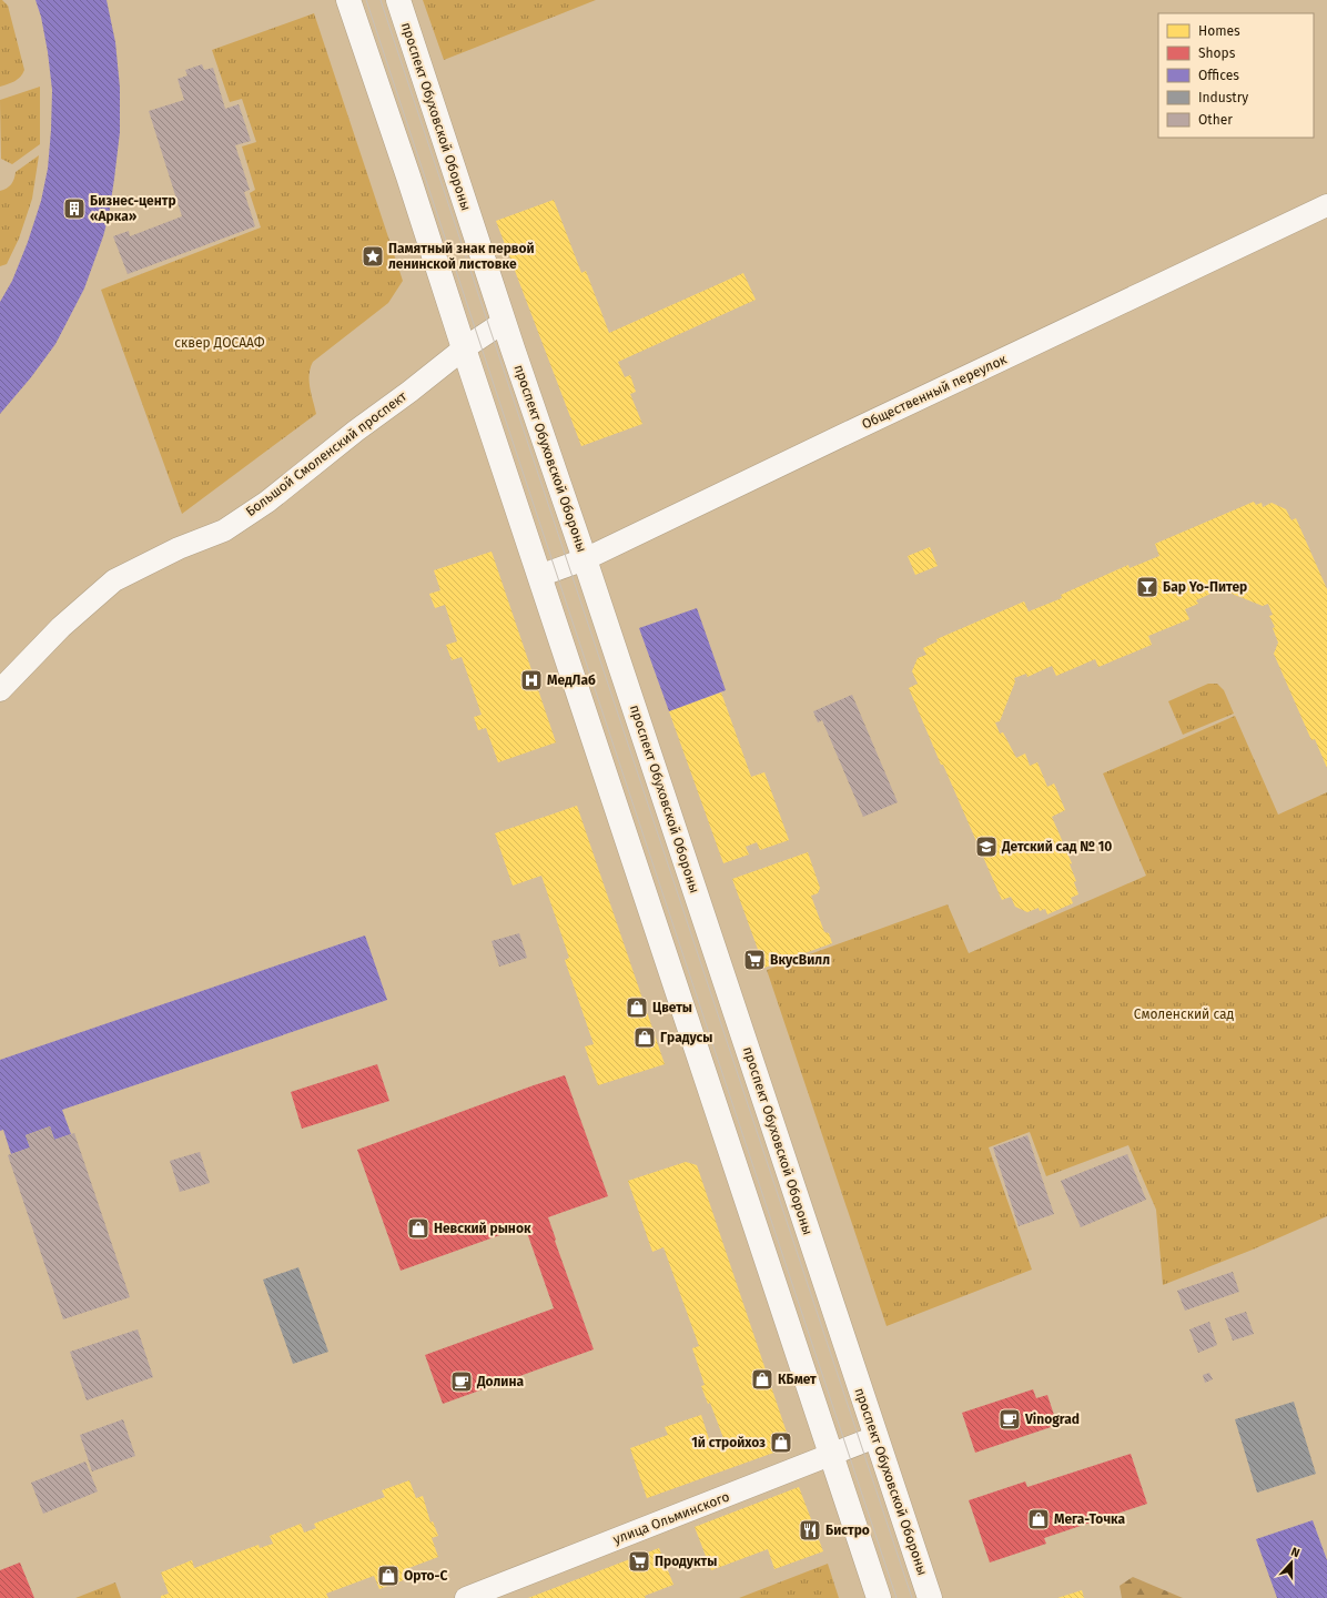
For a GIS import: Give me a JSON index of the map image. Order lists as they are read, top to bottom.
{
  "streets": {
    "main road": ["проспект Обуховской Обороны"],
    "street": ["Общественный переулок", "Большой Смоленский проспект", "улица Ольминского"]
  },
  "crossings": [
    ["проспект Обуховской Обороны", "Общественный переулок"],
    ["проспект Обуховской Обороны", "Большой Смоленский проспект"],
    ["проспект Обуховской Обороны", "улица Ольминского"]
  ],
  "parks": ["сквер ДОСААФ", "Смоленский сад"],
  "places": {
    "building": ["Бизнес-центр «Арка»"],
    "place": ["Памятный знак первой ленинской листовке"],
    "bar": ["Бар Yo-Питер"],
    "hospital": ["МедЛаб"],
    "school or university": ["Детский сад № 10"],
    "supermarket": ["ВкусВилл", "Продукты"],
    "shop": [
      "Цветы",
      "Градусы",
      "Невский рынок",
      "КБмет",
      "1й стройхоз",
      "Мега-Точка",
      "Орто-С"
    ],
    "cafe": ["Долина", "Vinograd"],
    "restaurant": ["Бистро"]
  },
  "legend": [
    "Homes",
    "Shops",
    "Offices",
    "Industry",
    "Other"
  ],
  "north": "top"
}
